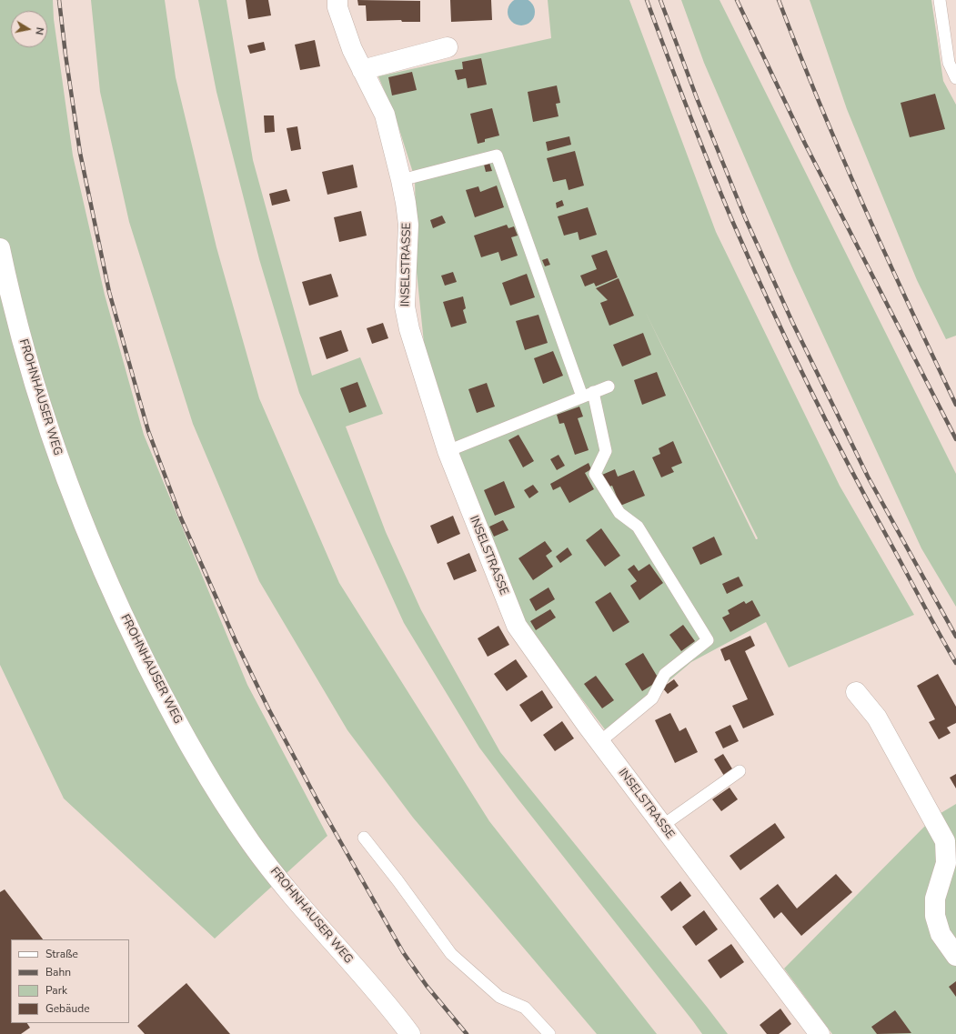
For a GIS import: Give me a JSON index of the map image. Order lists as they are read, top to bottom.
{
  "streets": {
    "street": ["INSELSTRASSE", "FROHNHAUSER WEG"]
  },
  "legend": [
    "Straße",
    "Bahn",
    "Park",
    "Gebäude"
  ],
  "north": "right"
}
